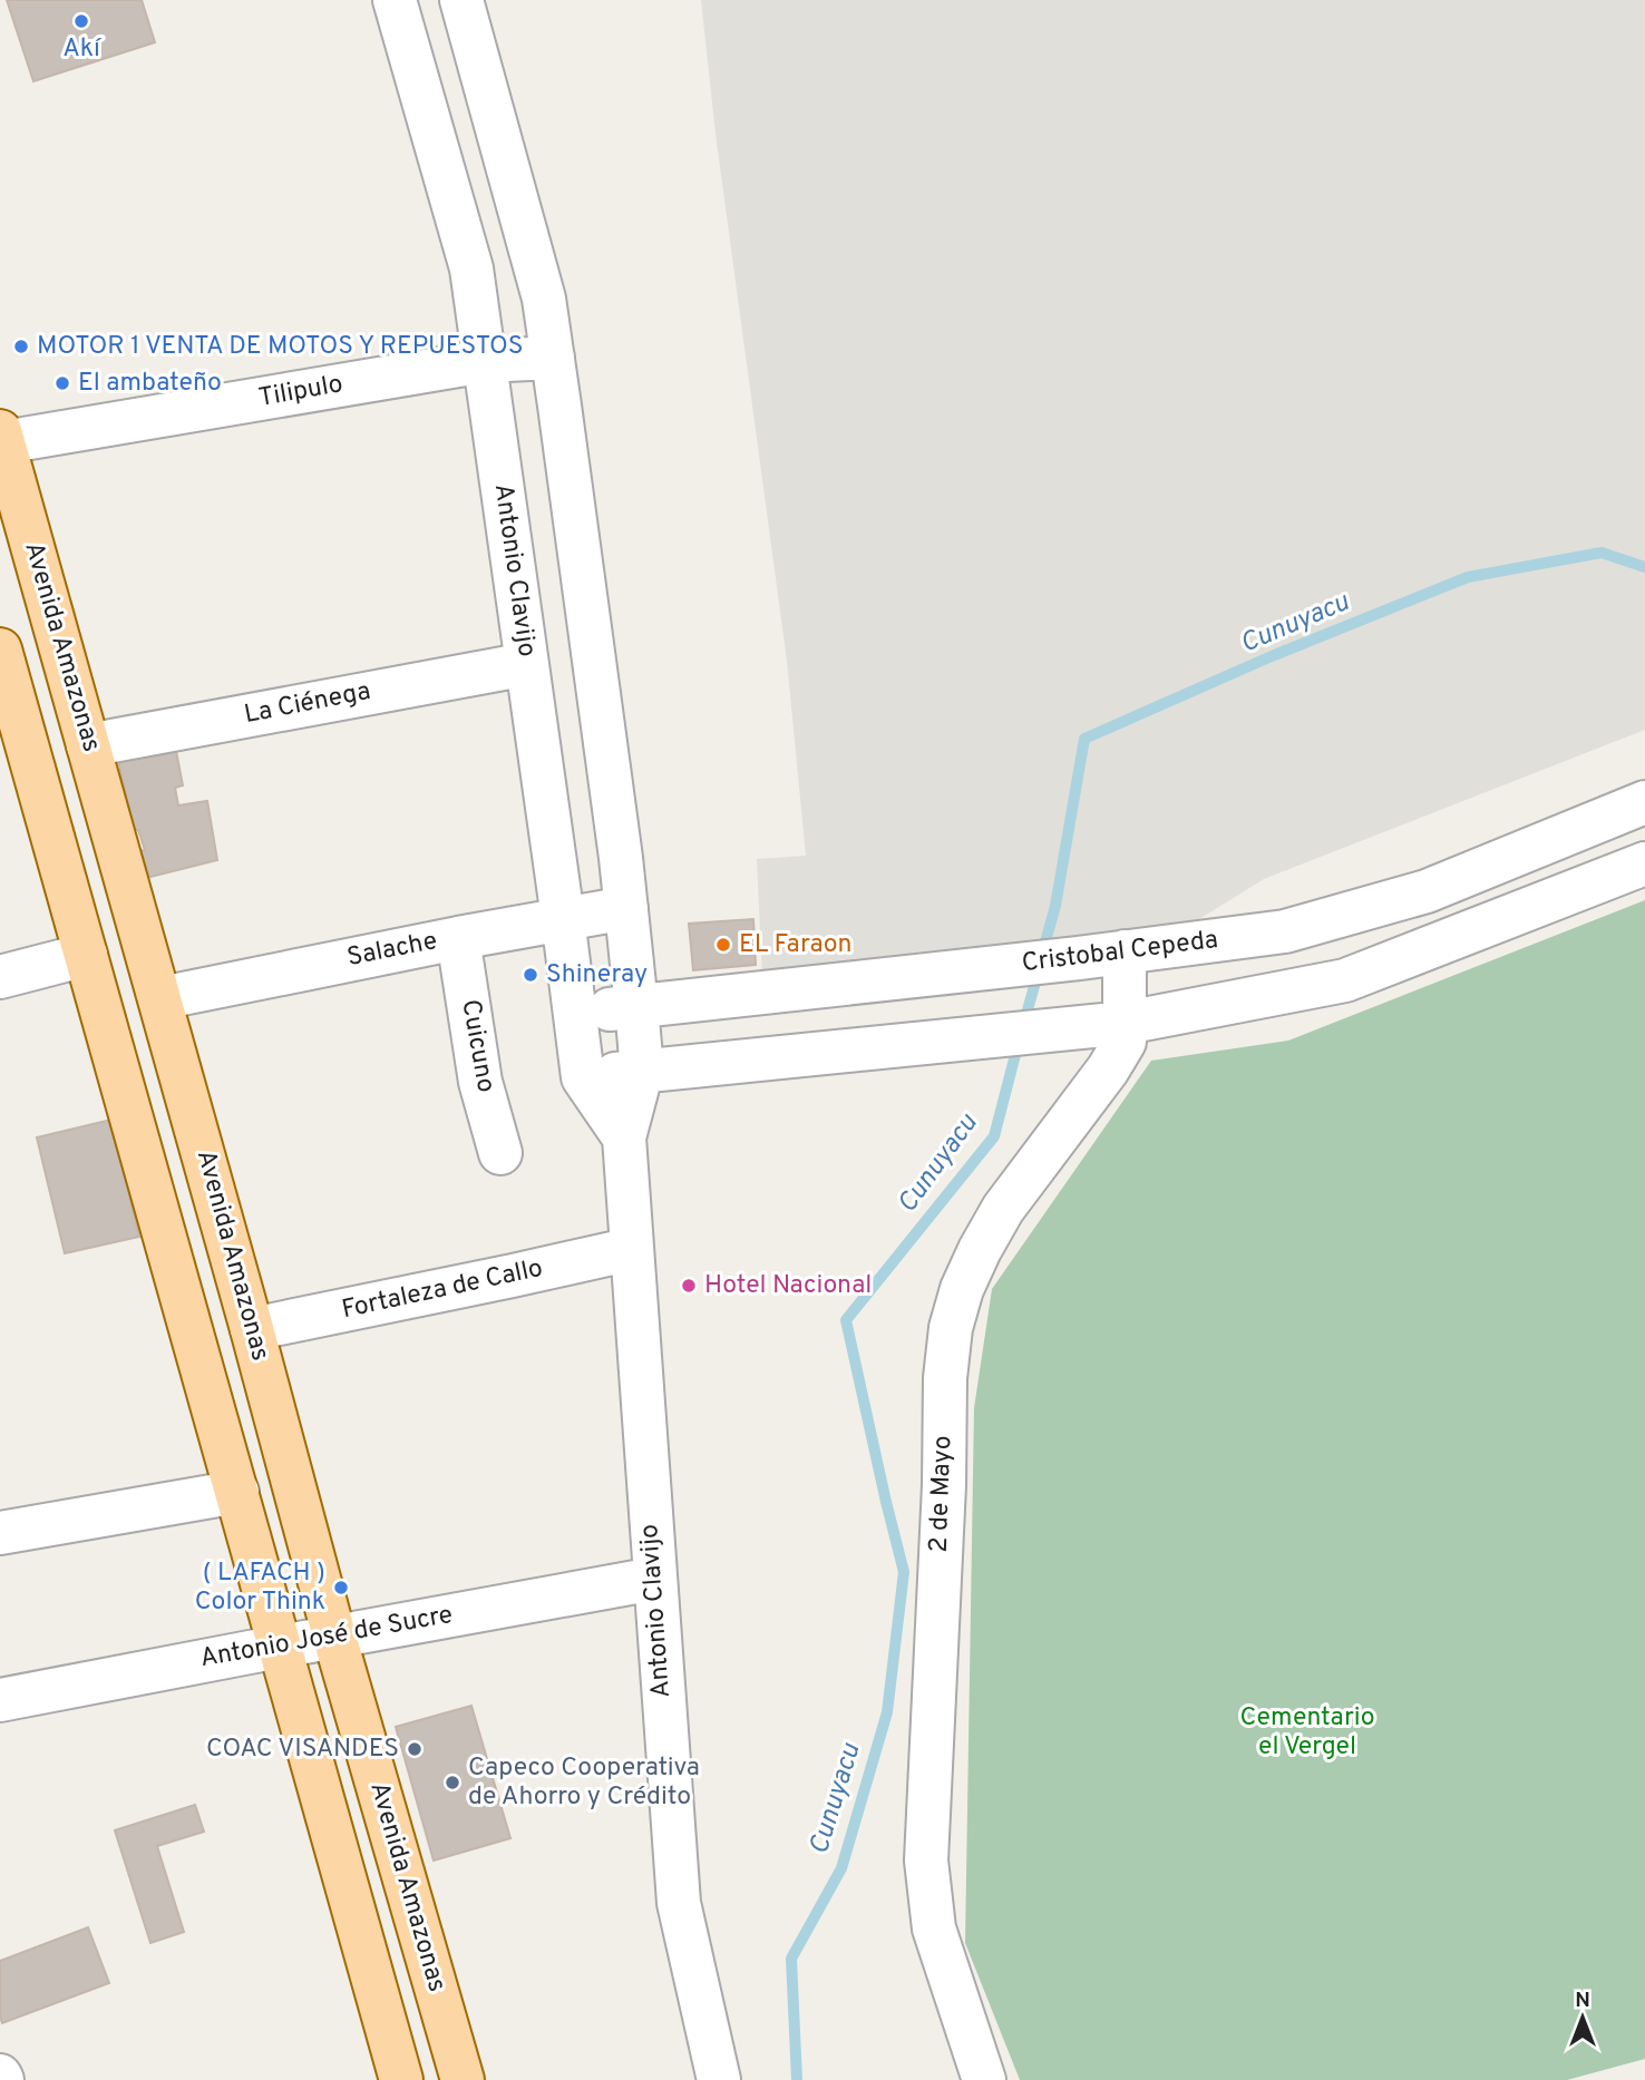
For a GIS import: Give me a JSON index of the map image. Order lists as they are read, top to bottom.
{
  "streets": {
    "main road": ["Avenida Amazonas"],
    "street": [
      "Tilipulo",
      "Antonio Clavijo",
      "La Ciénega",
      "Salache",
      "Cristobal Cepeda",
      "Cuicuno",
      "Fortaleza de Callo",
      "2 de Mayo",
      "Antonio José de Sucre"
    ]
  },
  "crossings": [
    ["Tilipulo", "Antonio Clavijo"],
    ["Tilipulo", "Avenida Amazonas"],
    ["Antonio Clavijo", "La Ciénega"],
    ["Antonio Clavijo", "Salache"],
    ["Antonio Clavijo", "Cristobal Cepeda"],
    ["Antonio Clavijo", "Fortaleza de Callo"],
    ["Antonio Clavijo", "Antonio José de Sucre"],
    ["Avenida Amazonas", "La Ciénega"],
    ["Avenida Amazonas", "Salache"],
    ["Avenida Amazonas", "Fortaleza de Callo"],
    ["Avenida Amazonas", "Antonio José de Sucre"],
    ["Salache", "Cuicuno"],
    ["Cristobal Cepeda", "2 de Mayo"]
  ],
  "water": ["Cunuyacu"],
  "parks": ["Cementario el Vergel"],
  "places": [
    "Akí",
    "MOTOR 1 VENTA DE MOTOS Y REPUESTOS",
    "El ambateño",
    "EL Faraon",
    "Shineray",
    "Hotel Nacional",
    "( LAFACH ) Color Think",
    "COAC VISANDES",
    "Capeco Cooperativa de Ahorro y Crédito"
  ],
  "north": "top"
}
